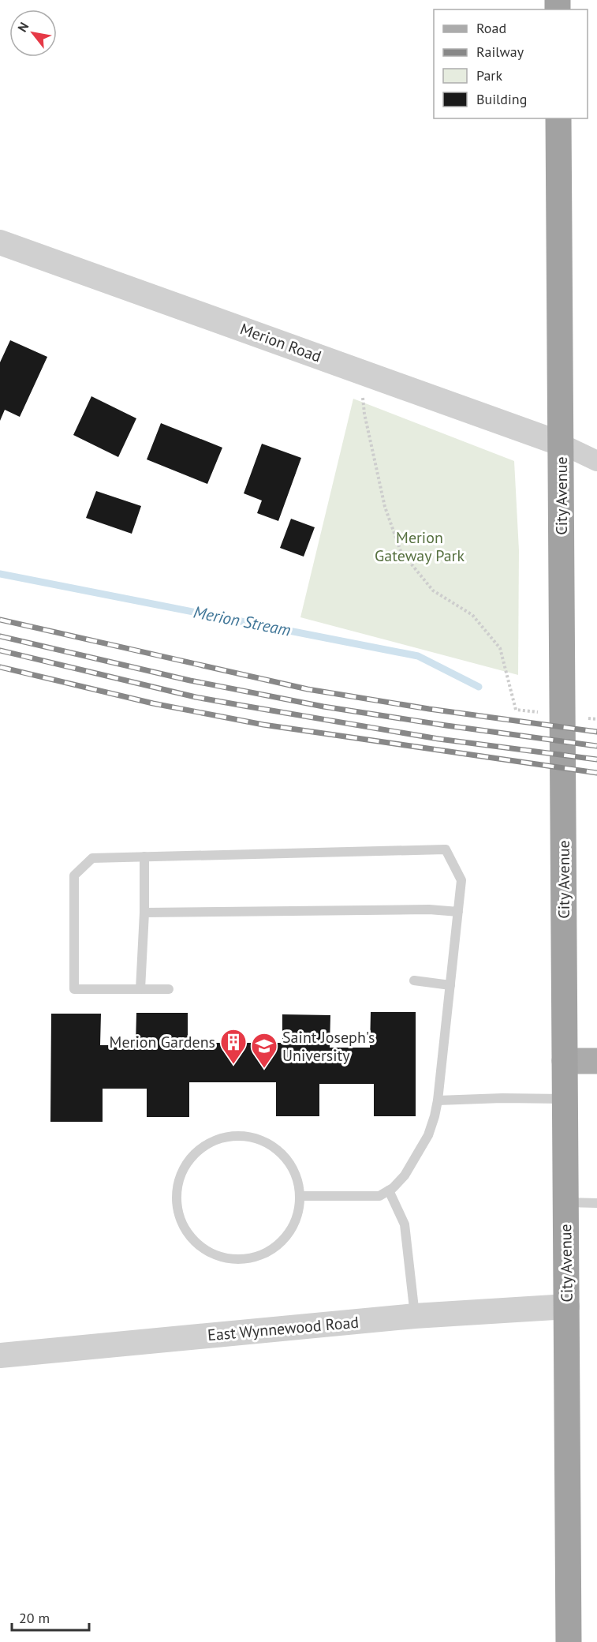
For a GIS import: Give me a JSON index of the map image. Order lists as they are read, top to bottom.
{
  "streets": {
    "highway": ["City Avenue"],
    "street": ["Merion Road", "East Wynnewood Road"]
  },
  "crossings": [
    ["Merion Road", "City Avenue"],
    ["City Avenue", "East Wynnewood Road"]
  ],
  "water": ["Merion Stream"],
  "parks": ["Merion Gateway Park"],
  "places": {
    "building": ["Merion Gardens"],
    "school or university": ["Saint Joseph's University"]
  },
  "legend": [
    "Road",
    "Railway",
    "Park",
    "Building"
  ],
  "scale_bar": "20 m",
  "north": "top left"
}
